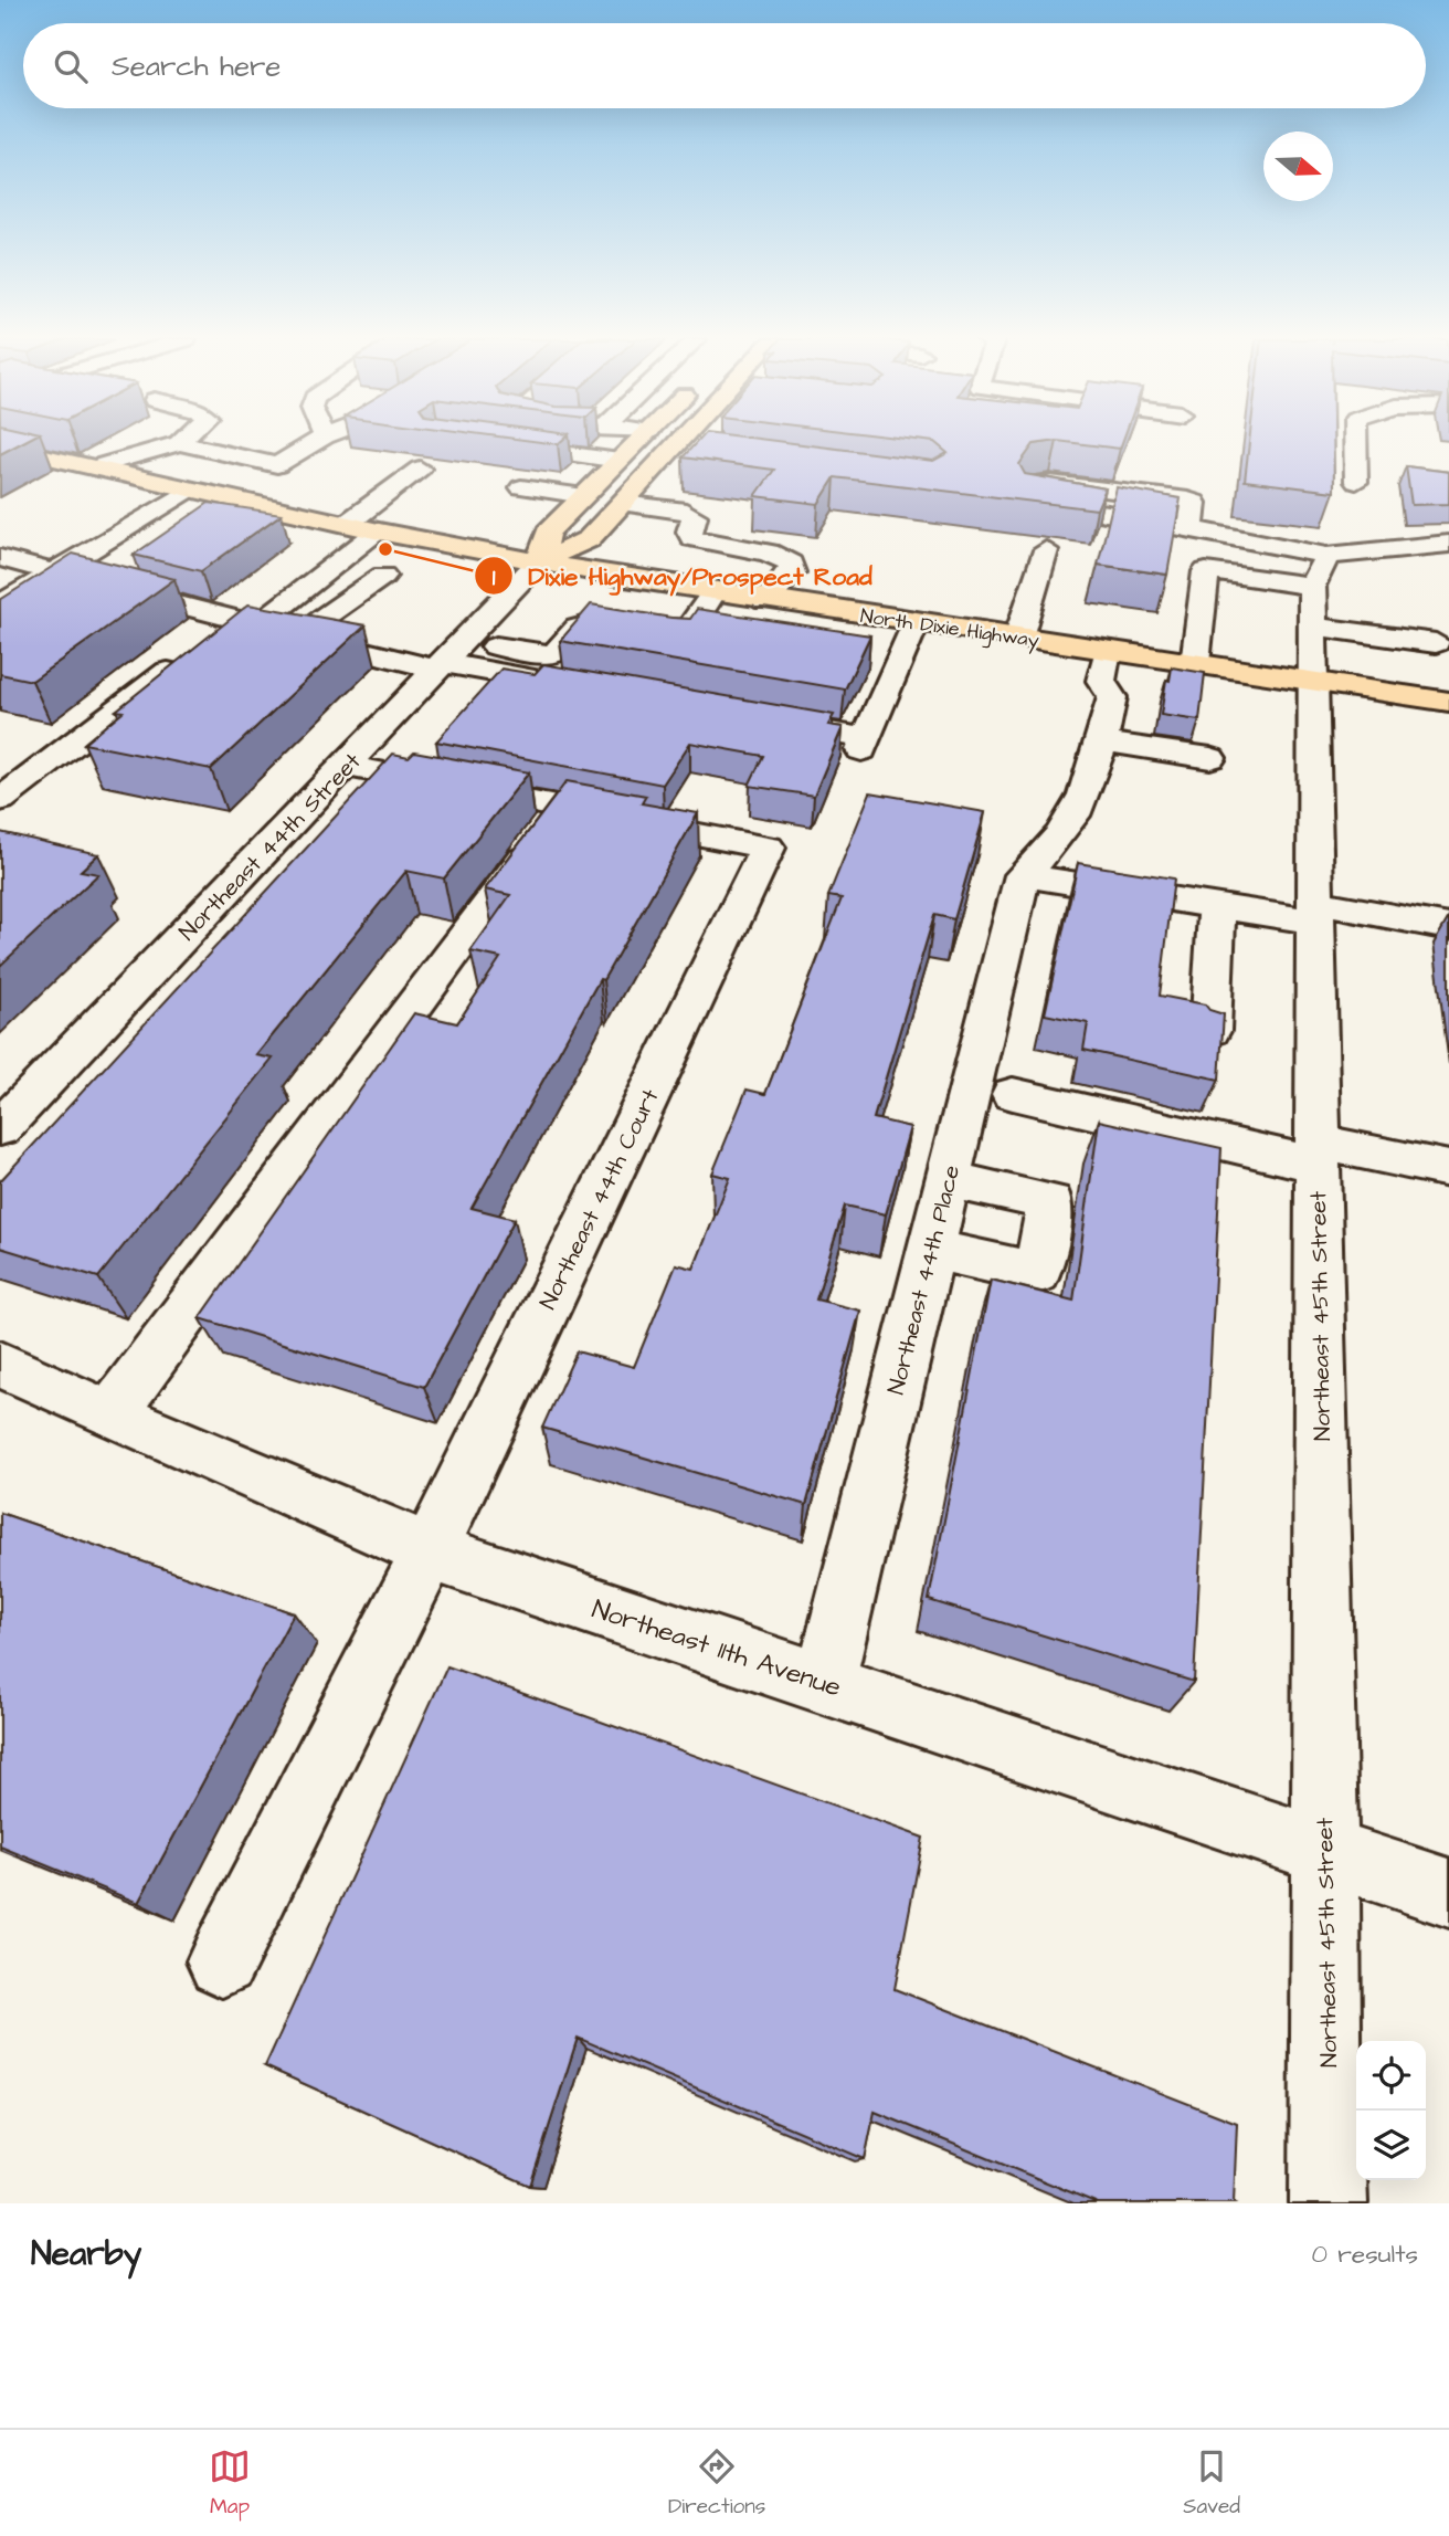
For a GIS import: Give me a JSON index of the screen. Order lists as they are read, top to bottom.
{
  "streets": {
    "main road": ["North Dixie Highway"],
    "street": [
      "Northeast 44th Street",
      "Northeast 44th Court",
      "Northeast 44th Place",
      "Northeast 45th Street",
      "Northeast 11th Avenue"
    ]
  },
  "crossings": [
    ["North Dixie Highway", "Northeast 44th Street"],
    ["North Dixie Highway", "Northeast 45th Street"],
    ["Northeast 44th Court", "Northeast 11th Avenue"],
    ["Northeast 44th Place", "Northeast 11th Avenue"],
    ["Northeast 45th Street", "Northeast 11th Avenue"]
  ],
  "places": ["Dixie Highway/Prospect Road"],
  "north": "right",
  "page": {
    "search": "Search here",
    "heading": ["Nearby", "0 results"],
    "nav": ["Map", "Directions", "Saved"]
  }
}
